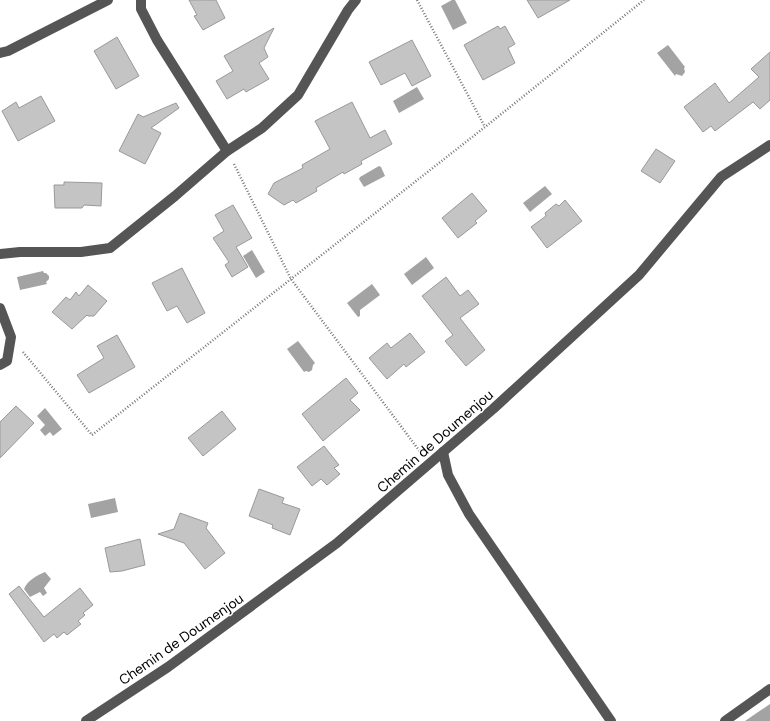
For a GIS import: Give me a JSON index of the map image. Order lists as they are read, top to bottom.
{
  "streets": {
    "street": ["Chemin de Doumenjou"]
  }
}
